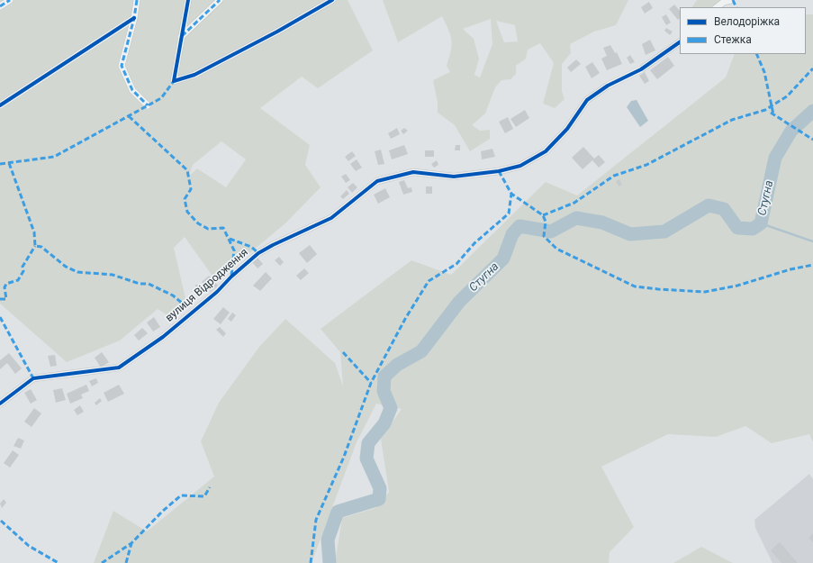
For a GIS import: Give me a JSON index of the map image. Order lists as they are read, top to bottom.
{
  "streets": {
    "street": ["вулиця Відродження"]
  },
  "water": ["Стугна"],
  "legend": ["Велодоріжка", "Стежка"]
}
